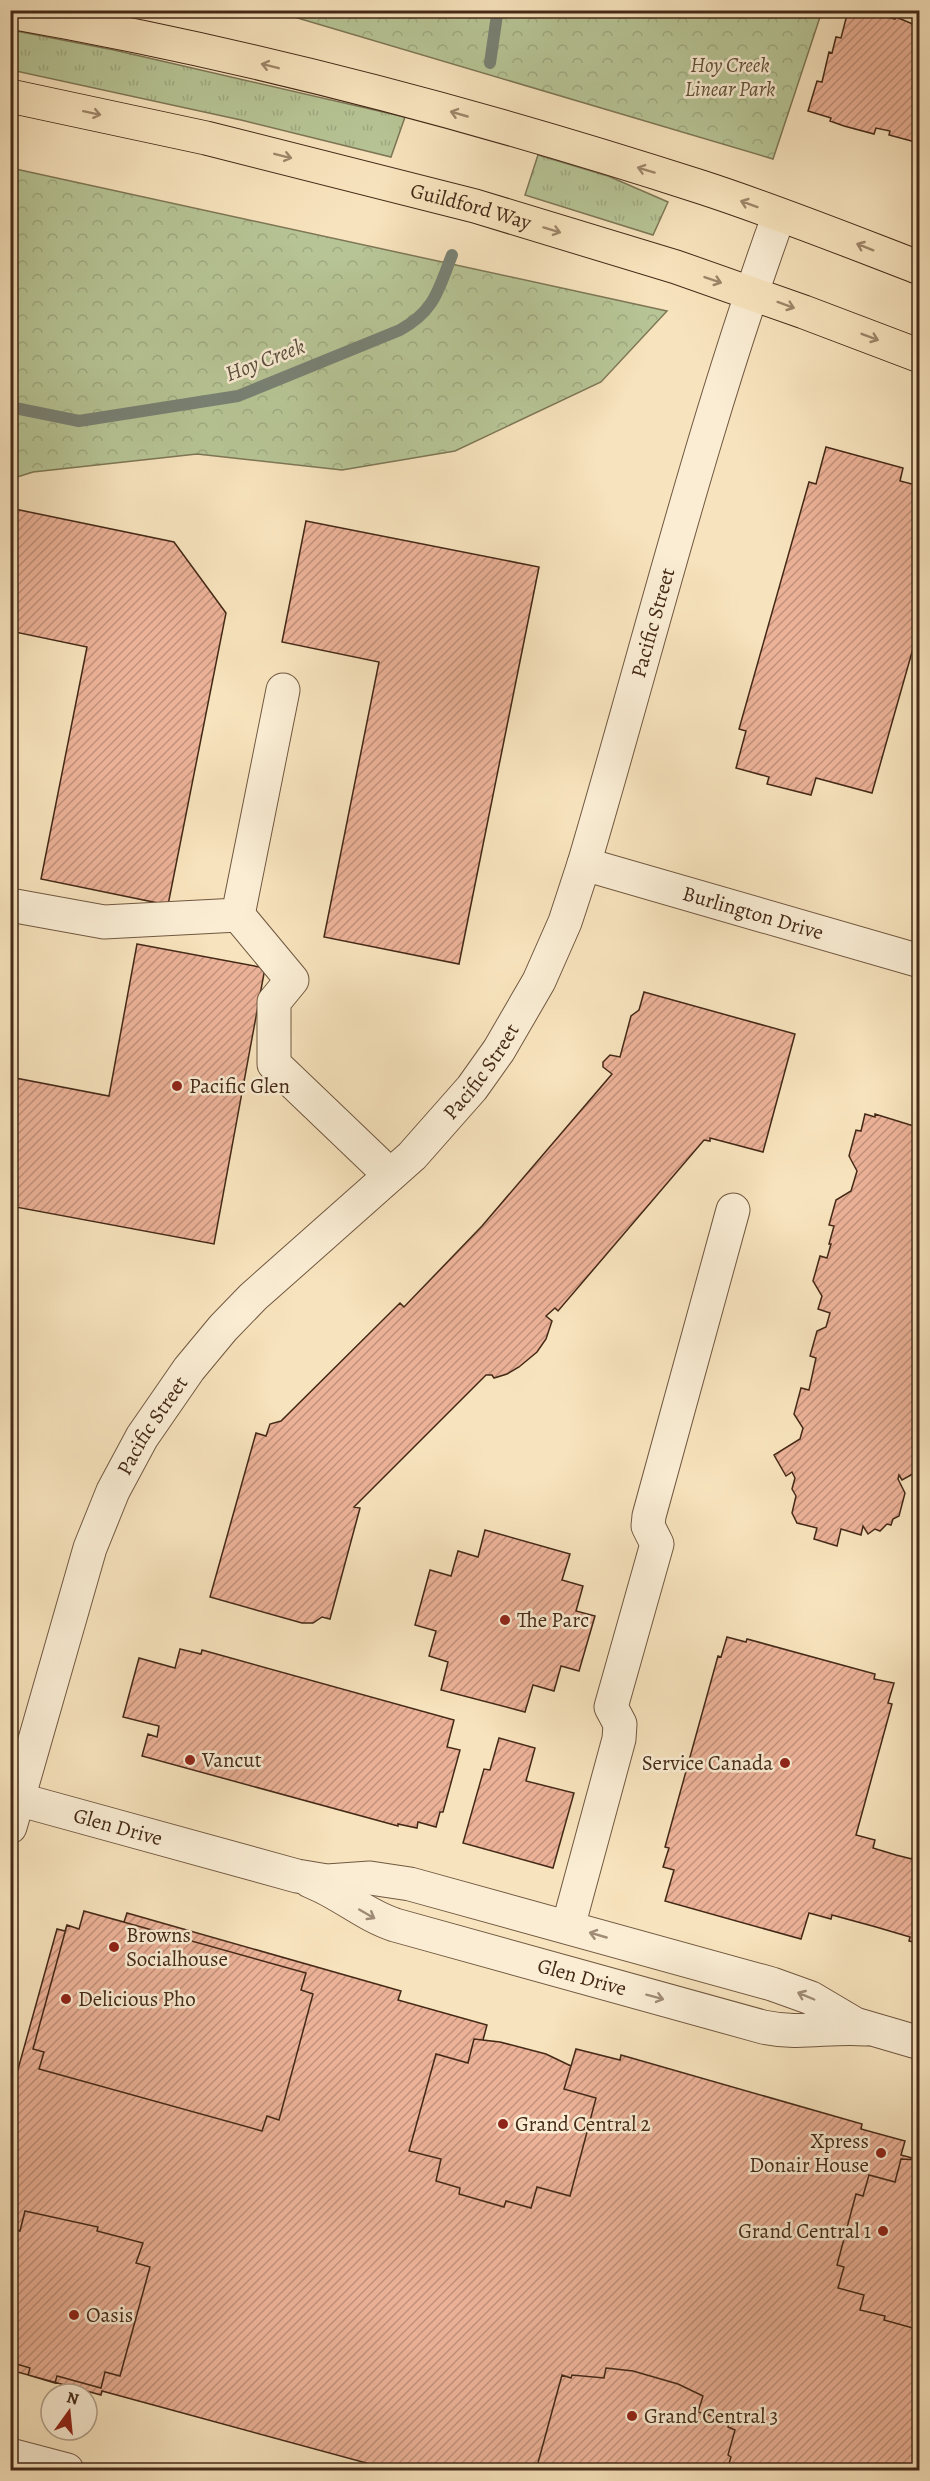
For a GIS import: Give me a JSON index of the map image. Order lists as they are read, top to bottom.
{
  "streets": {
    "main road": ["Guildford Way"],
    "street": ["Pacific Street", "Burlington Drive", "Glen Drive"]
  },
  "crossings": [
    ["Guildford Way", "Pacific Street"],
    ["Pacific Street", "Burlington Drive"],
    ["Pacific Street", "Glen Drive"]
  ],
  "water": ["Hoy Creek"],
  "parks": ["Hoy Creek Linear Park"],
  "places": [
    "Pacific Glen",
    "The Parc",
    "Vancut",
    "Service Canada",
    "Browns Socialhouse",
    "Delicious Pho",
    "Grand Central 2",
    "Xpress Donair House",
    "Grand Central 1",
    "Oasis",
    "Grand Central 3"
  ],
  "north": "top"
}
